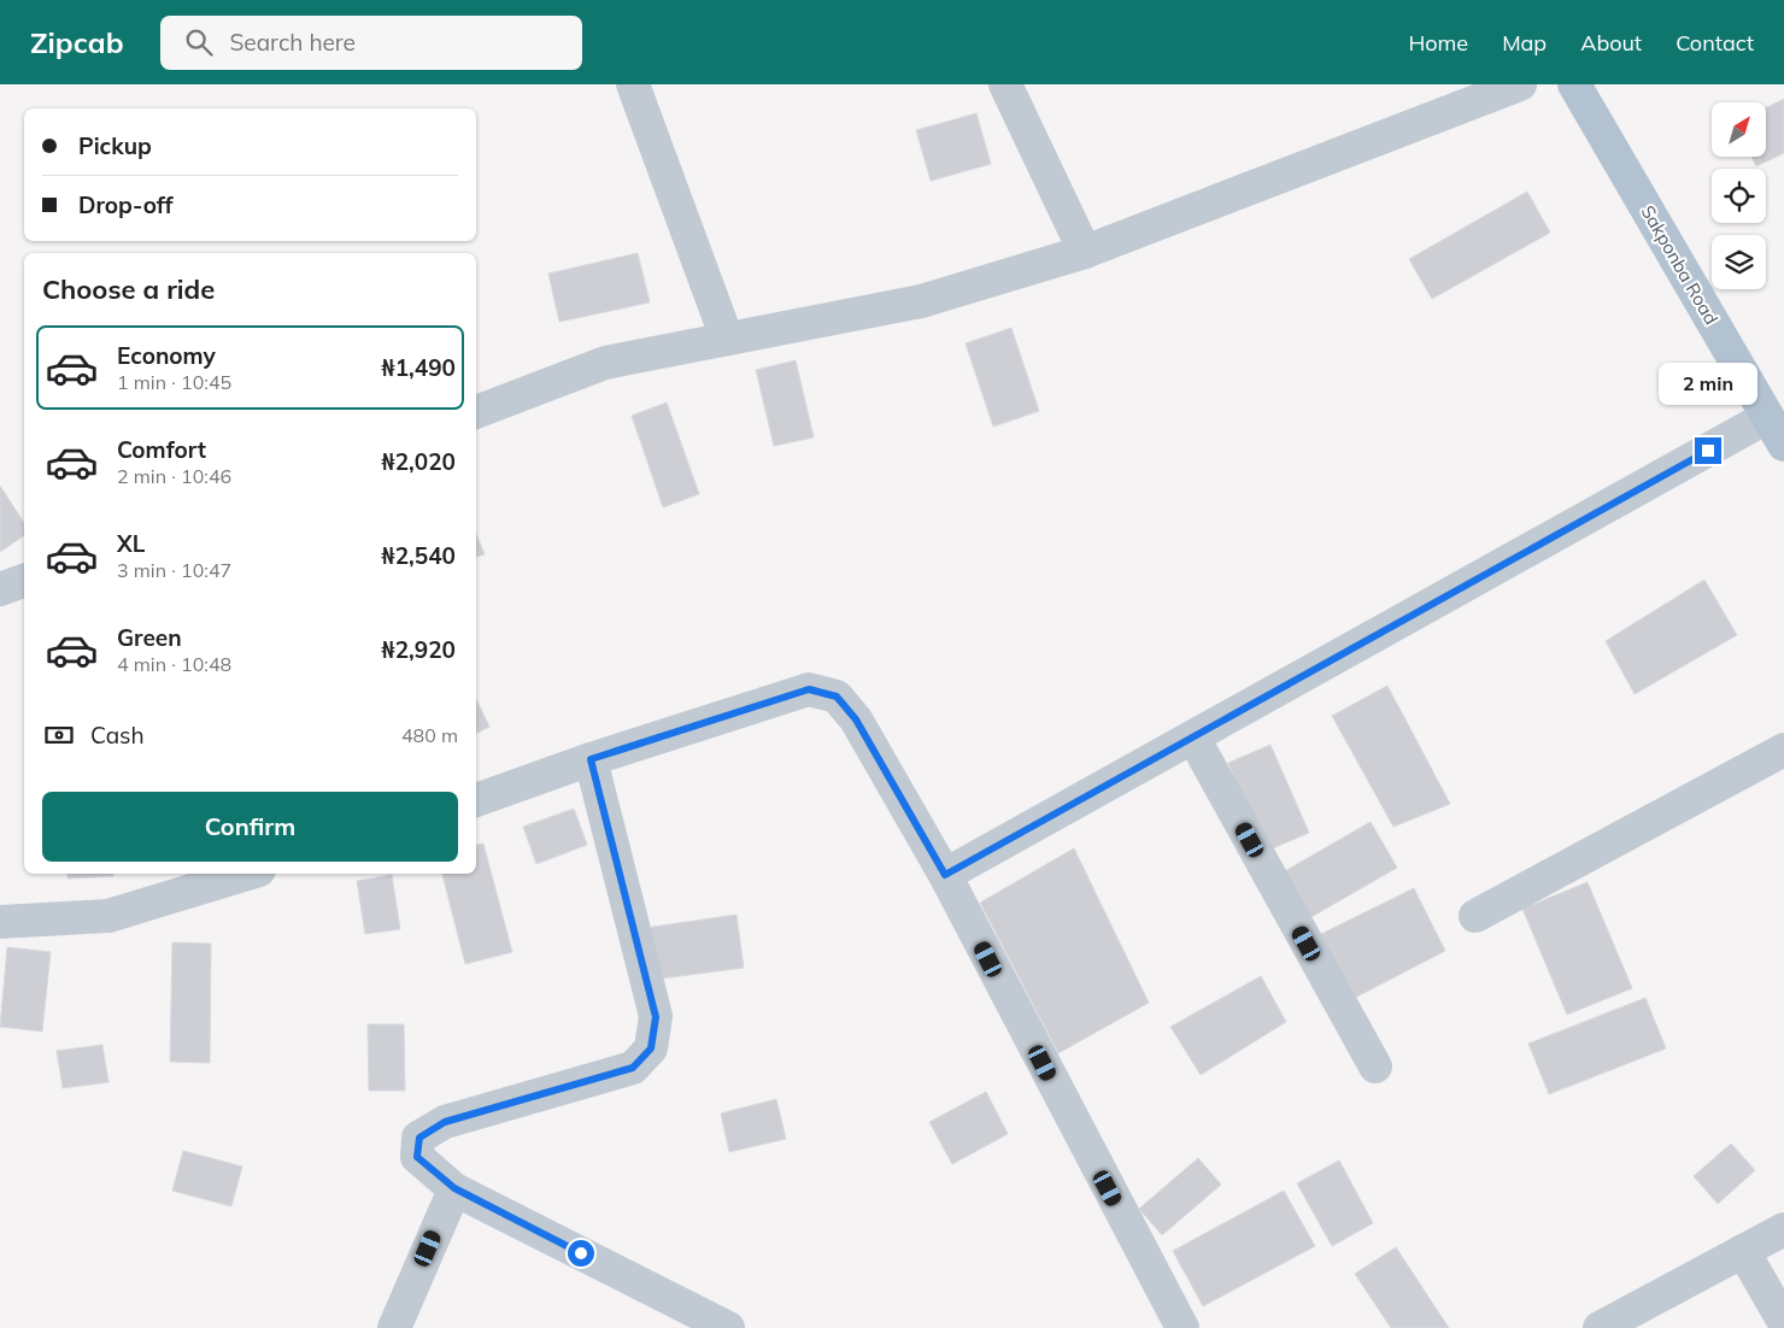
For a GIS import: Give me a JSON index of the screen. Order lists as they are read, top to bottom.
{
  "streets": {
    "main road": ["Sakponba Road"]
  },
  "north": "top right",
  "page": {
    "header": "Zipcab",
    "search": "Search here",
    "nav": [
      "Home",
      "Map",
      "About",
      "Contact"
    ],
    "banner": ["Pickup", "Drop-off"],
    "heading": "Choose a ride",
    "list": [
      {
        "name": "Economy",
        "note": "1 min · 10:45",
        "value": "₦1,490"
      },
      {
        "name": "Comfort",
        "note": "2 min · 10:46",
        "value": "₦2,020"
      },
      {
        "name": "XL",
        "note": "3 min · 10:47",
        "value": "₦2,540"
      },
      {
        "name": "Green",
        "note": "4 min · 10:48",
        "value": "₦2,920"
      }
    ],
    "bubble": "2 min",
    "pay": ["Cash", "480 m"],
    "buttons": "Confirm"
  }
}
